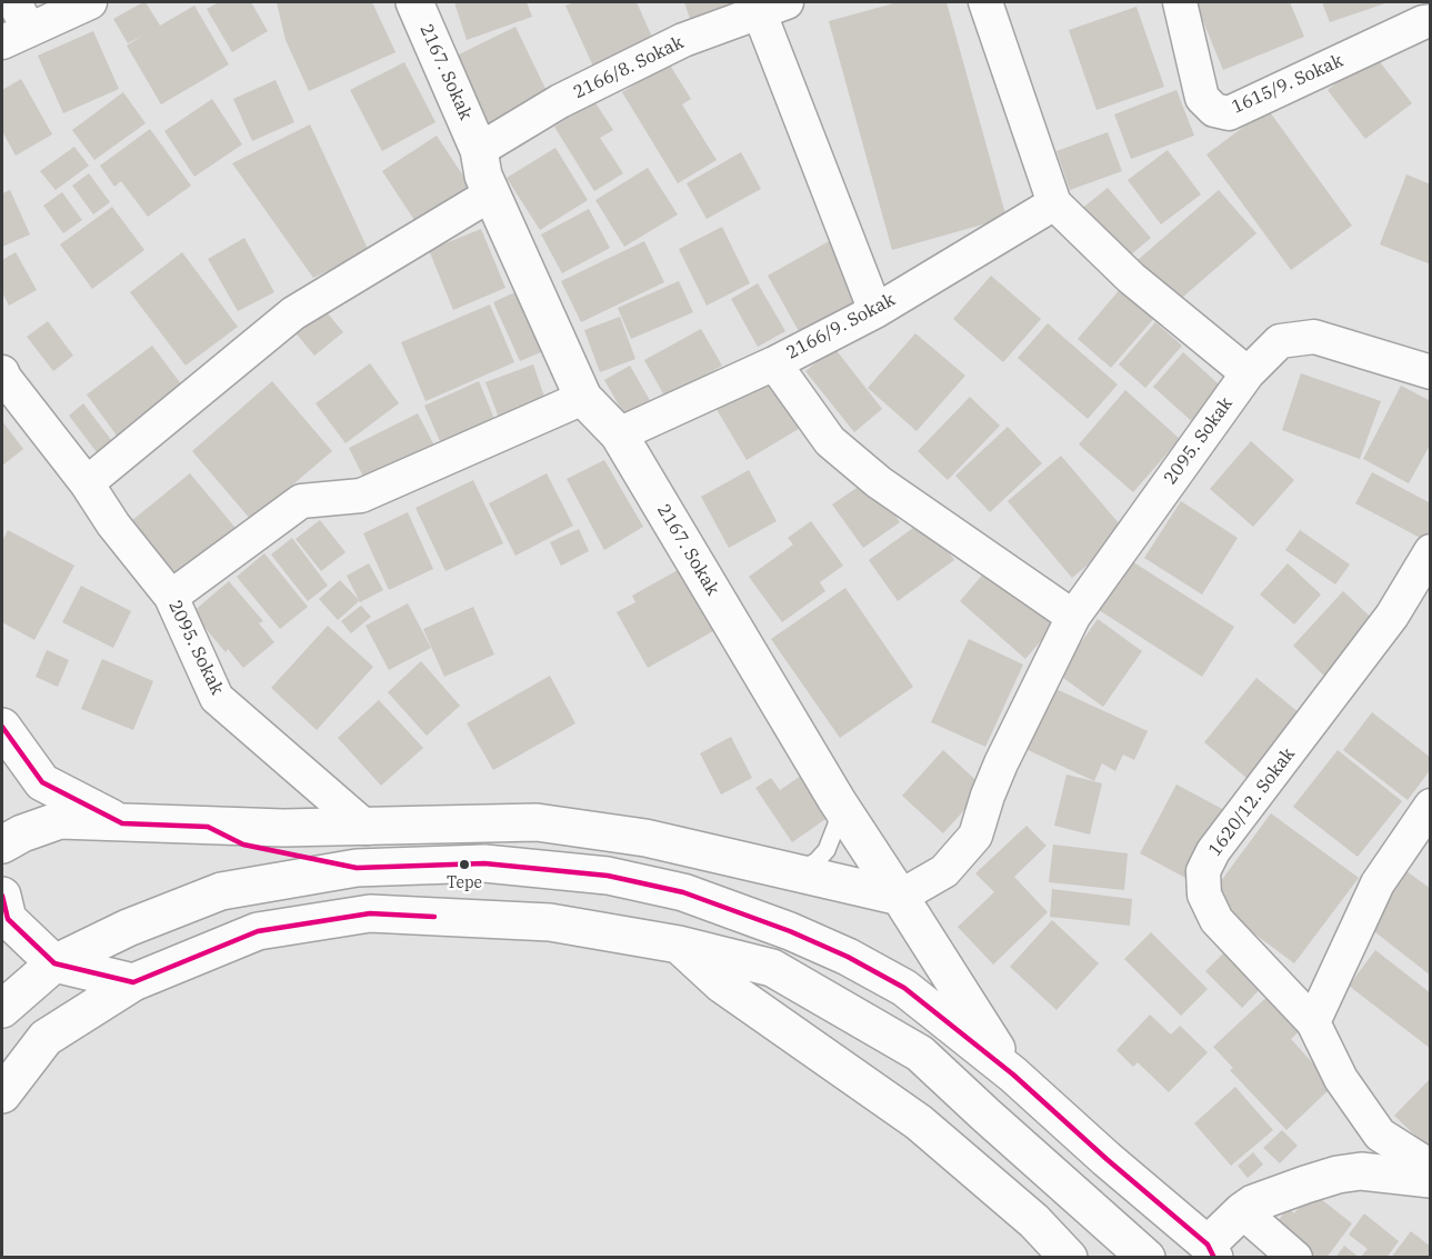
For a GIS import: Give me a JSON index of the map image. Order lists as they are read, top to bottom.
{
  "streets": {
    "main road": ["2167. Sokak"],
    "street": [
      "2166/8. Sokak",
      "1615/9. Sokak",
      "2166/9. Sokak",
      "2095. Sokak",
      "1620/12. Sokak"
    ]
  },
  "crossings": [
    ["2166/8. Sokak", "2167. Sokak"],
    ["2167. Sokak", "2166/9. Sokak"],
    ["2167. Sokak", "2095. Sokak"]
  ],
  "places": ["Tepe"]
}
